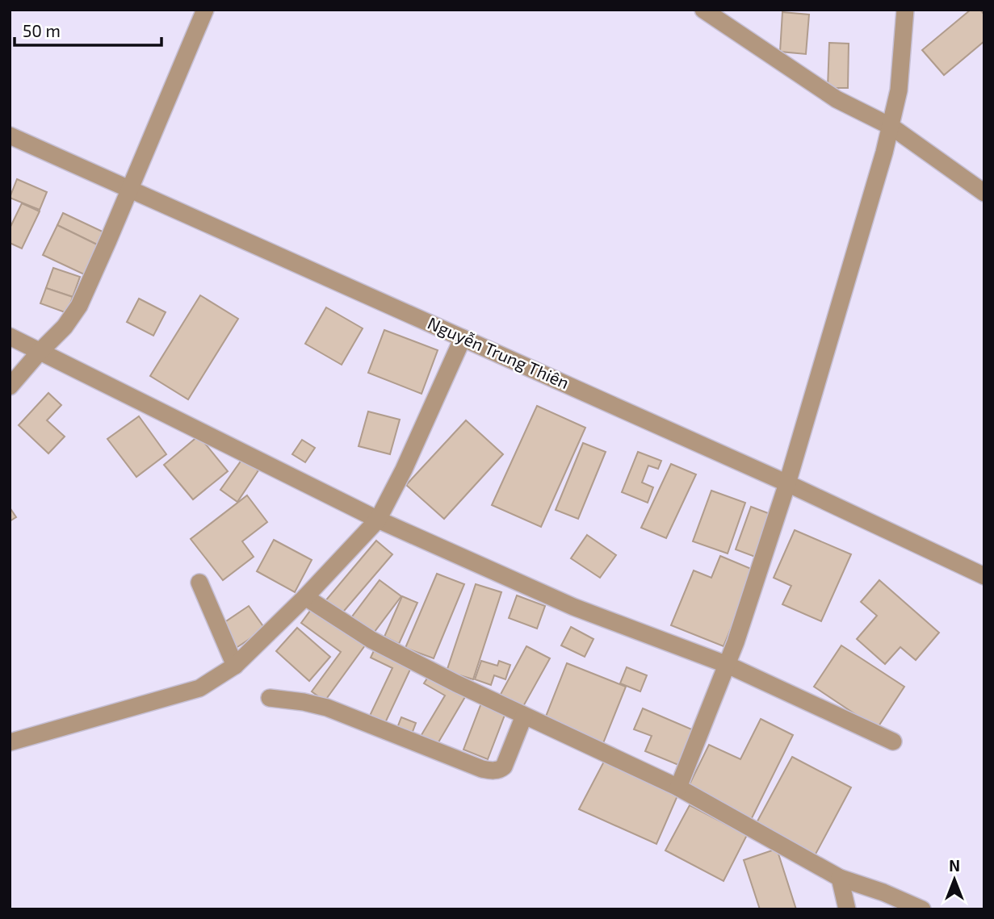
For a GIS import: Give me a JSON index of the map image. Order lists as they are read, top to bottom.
{
  "streets": {
    "street": ["Nguyễn Trung Thiên"]
  },
  "scale_bar": "50 m",
  "north": "top"
}
